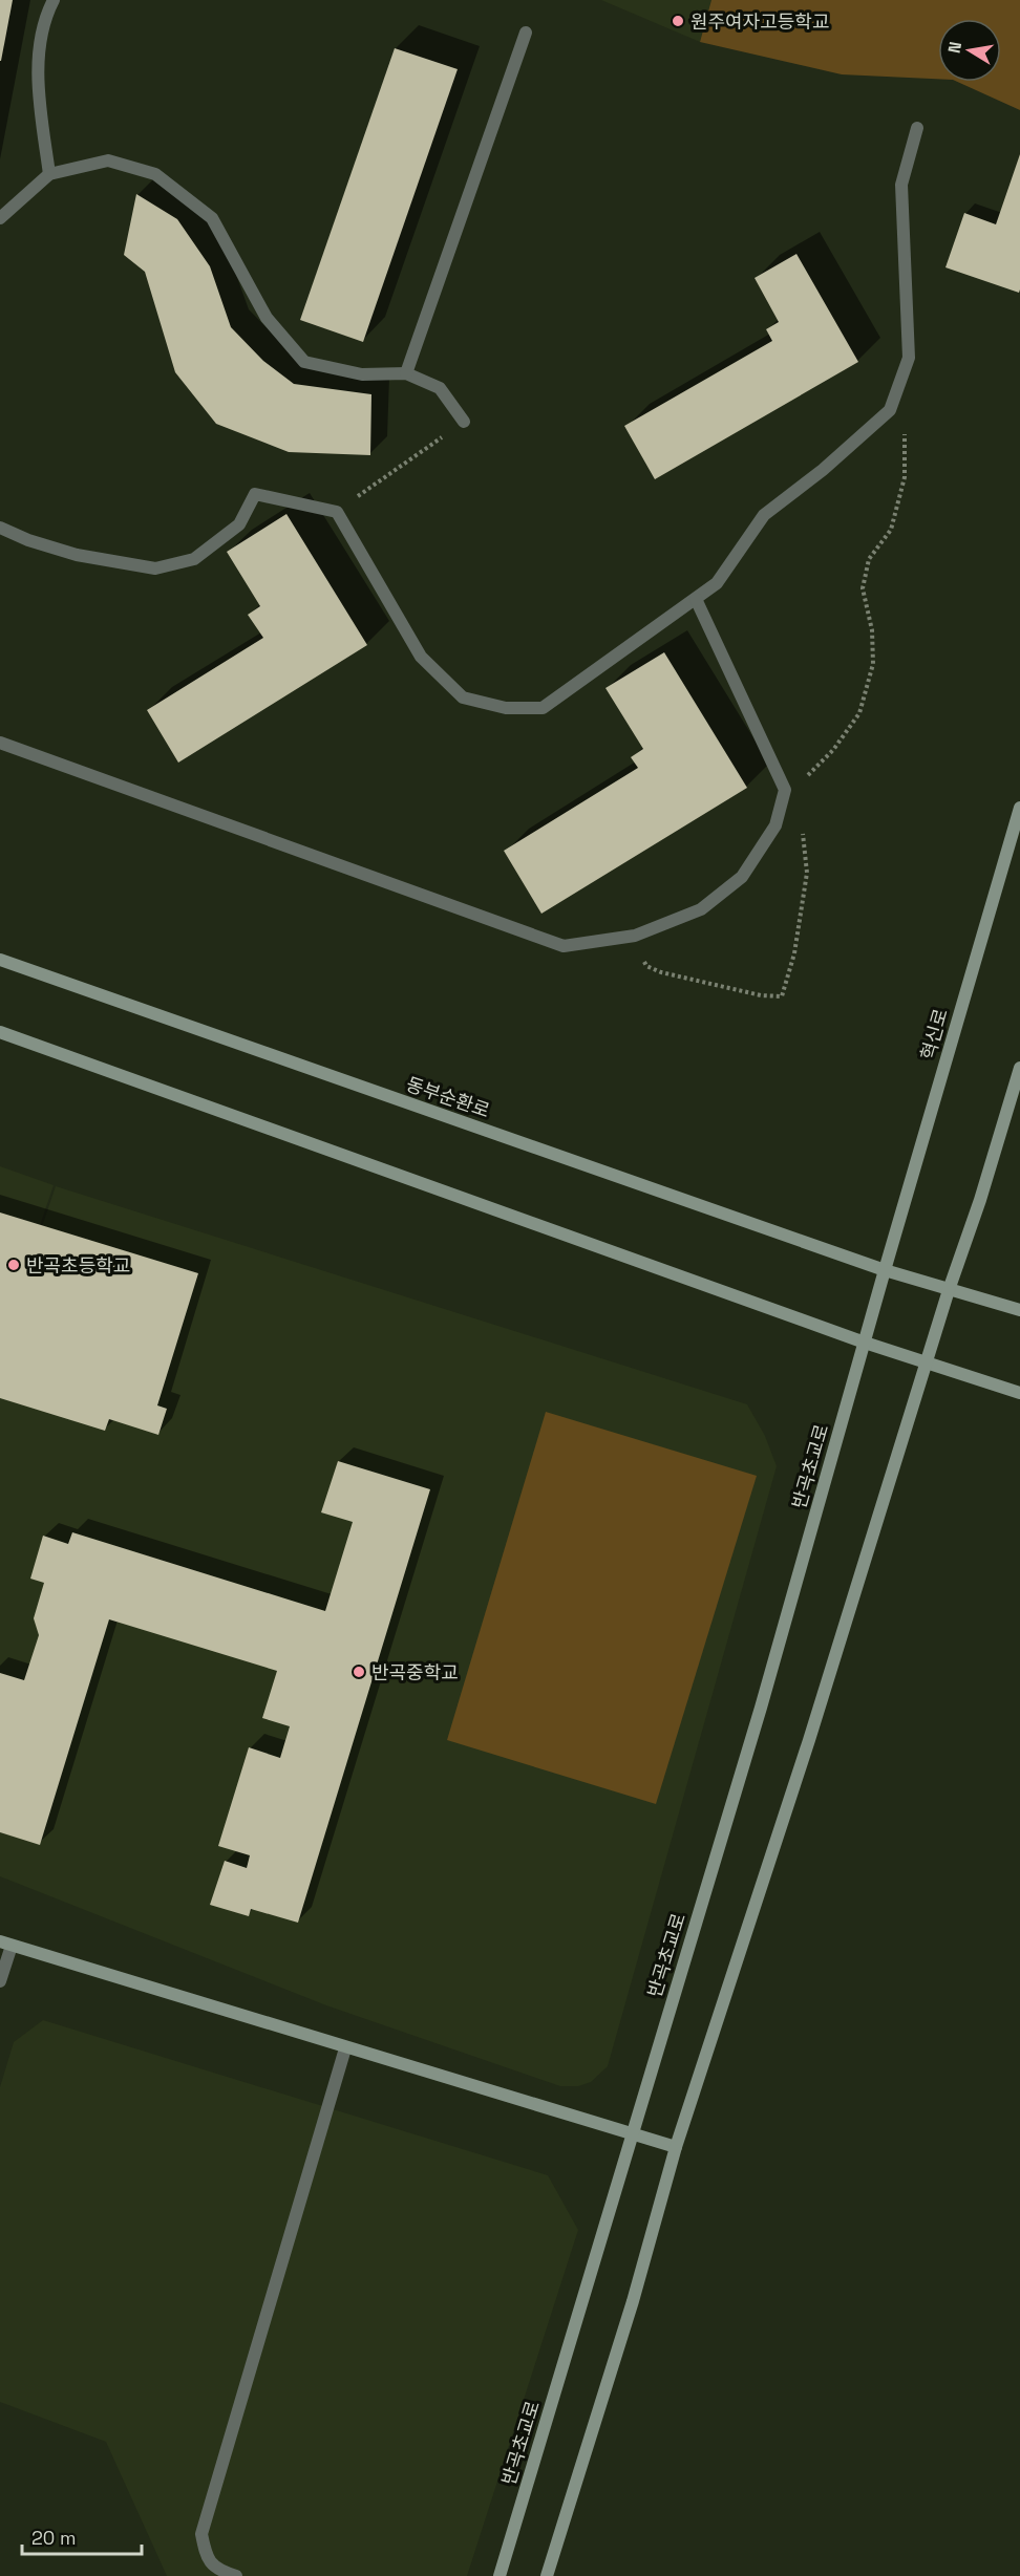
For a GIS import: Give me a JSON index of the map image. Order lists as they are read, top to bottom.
{
  "streets": {
    "street": ["혁신로", "동부순환로", "반곡초교로"]
  },
  "crossings": [
    ["혁신로", "동부순환로"],
    ["혁신로", "반곡초교로"]
  ],
  "places": ["원주여자고등학교", "반곡초등학교", "반곡중학교"],
  "scale_bar": "20 m",
  "north": "left"
}
